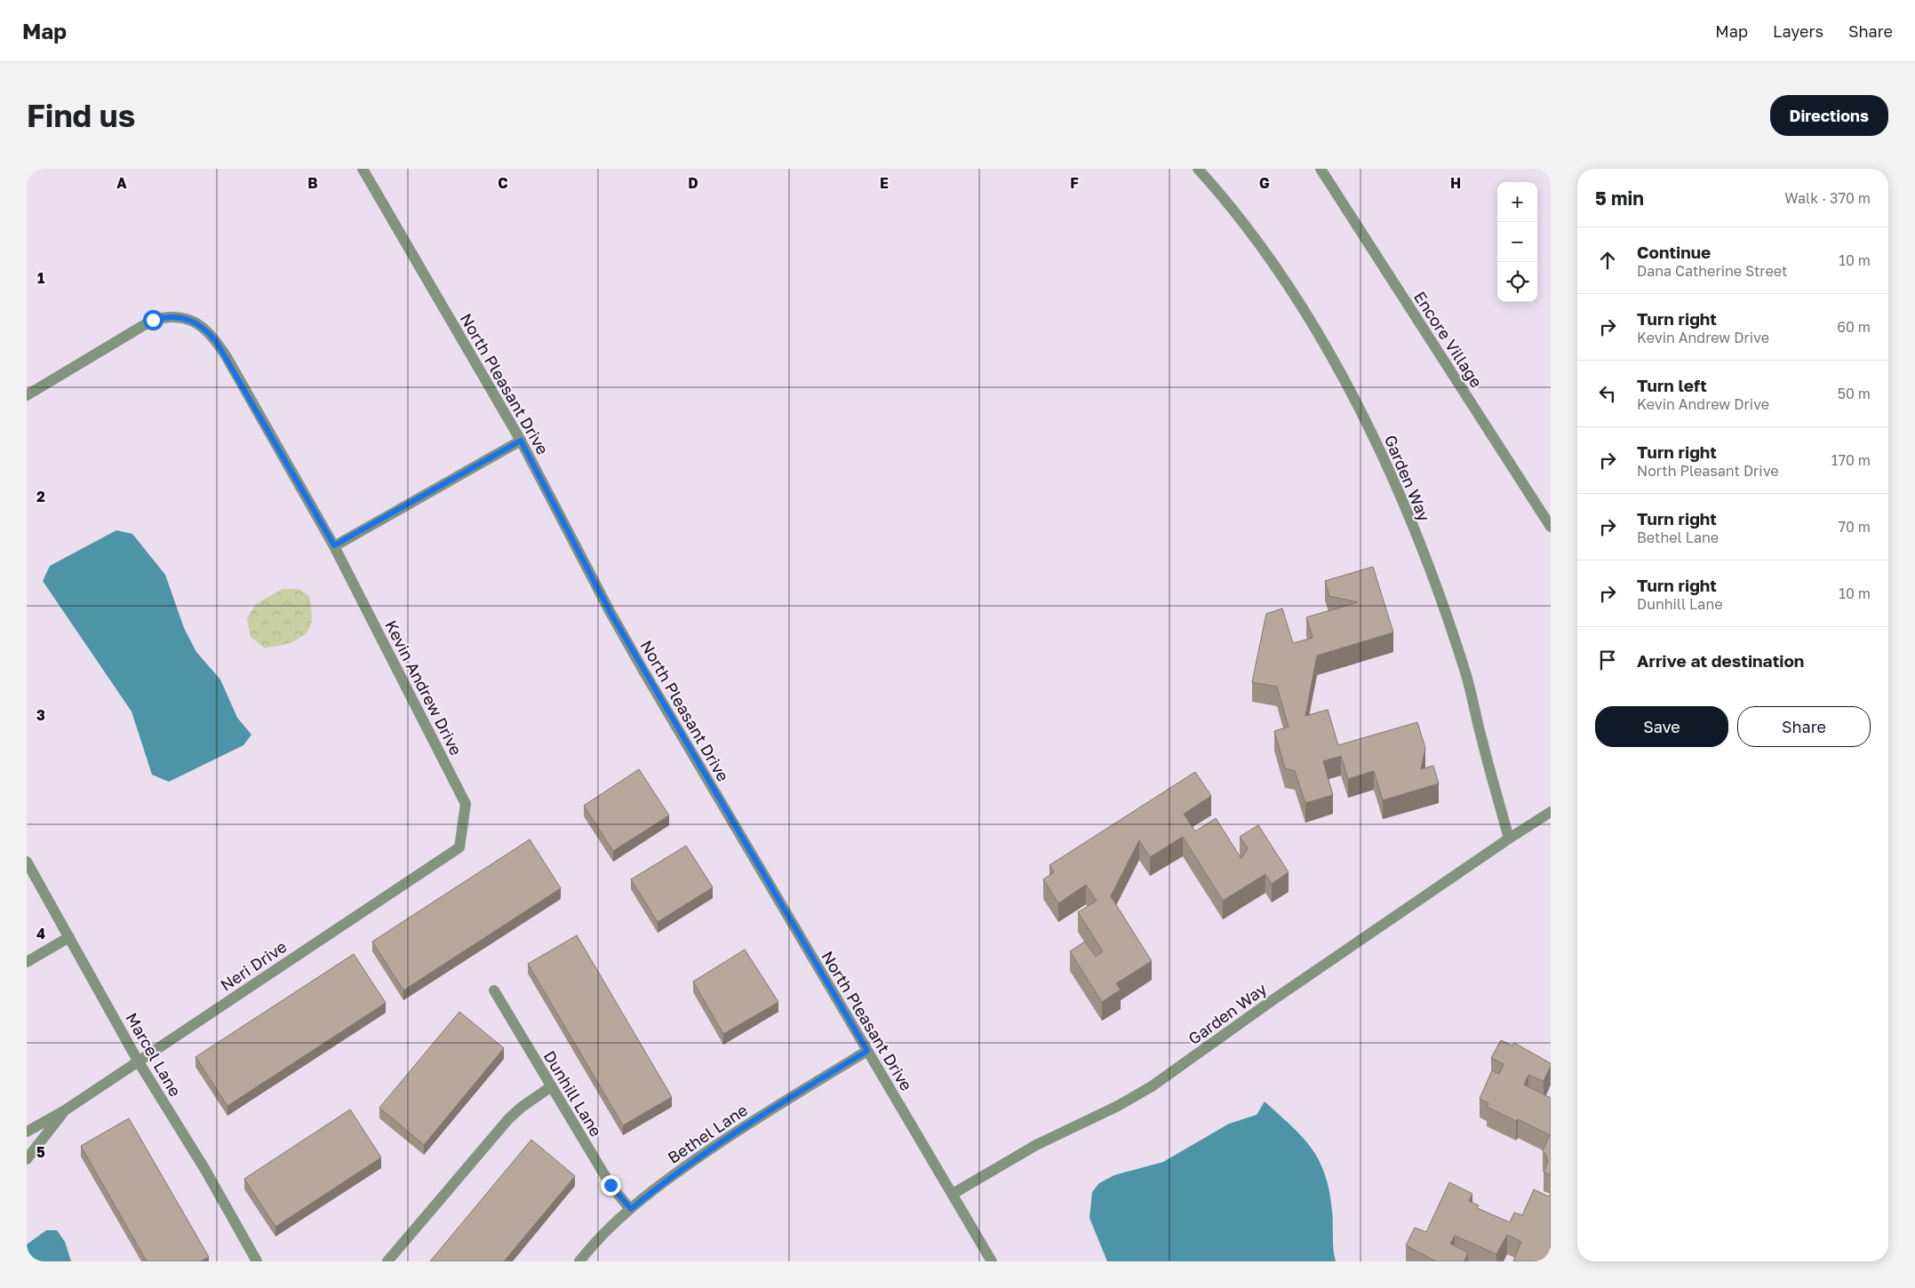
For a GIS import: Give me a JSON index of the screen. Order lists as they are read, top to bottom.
{
  "streets": {
    "street": [
      "Encore Village",
      "North Pleasant Drive",
      "Garden Way",
      "Kevin Andrew Drive",
      "Neri Drive",
      "Marcel Lane",
      "Dunhill Lane",
      "Bethel Lane"
    ]
  },
  "crossings": [
    ["North Pleasant Drive", "Garden Way"],
    ["North Pleasant Drive", "Bethel Lane"],
    ["Kevin Andrew Drive", "Neri Drive"],
    ["Neri Drive", "Marcel Lane"],
    ["Dunhill Lane", "Bethel Lane"]
  ],
  "page": {
    "header": "Map",
    "nav": ["Map", "Layers", "Share"],
    "buttons": [
      "Directions",
      ["Save", "Share"]
    ],
    "title": "Find us",
    "heading": ["5 min", "Walk · 370 m"],
    "map_buttons": ["+", "−"],
    "list": [
      ["Continue", "Dana Catherine Street", "10 m"],
      ["Turn right", "Kevin Andrew Drive", "60 m"],
      ["Turn left", "Kevin Andrew Drive", "50 m"],
      ["Turn right", "North Pleasant Drive", "170 m"],
      ["Turn right", "Bethel Lane", "70 m"],
      ["Turn right", "Dunhill Lane", "10 m"],
      "Arrive at destination"
    ]
  },
  "grid": {
    "columns": [
      "A",
      "B",
      "C",
      "D",
      "E",
      "F",
      "G",
      "H"
    ],
    "rows": [
      "1",
      "2",
      "3",
      "4",
      "5"
    ]
  }
}
